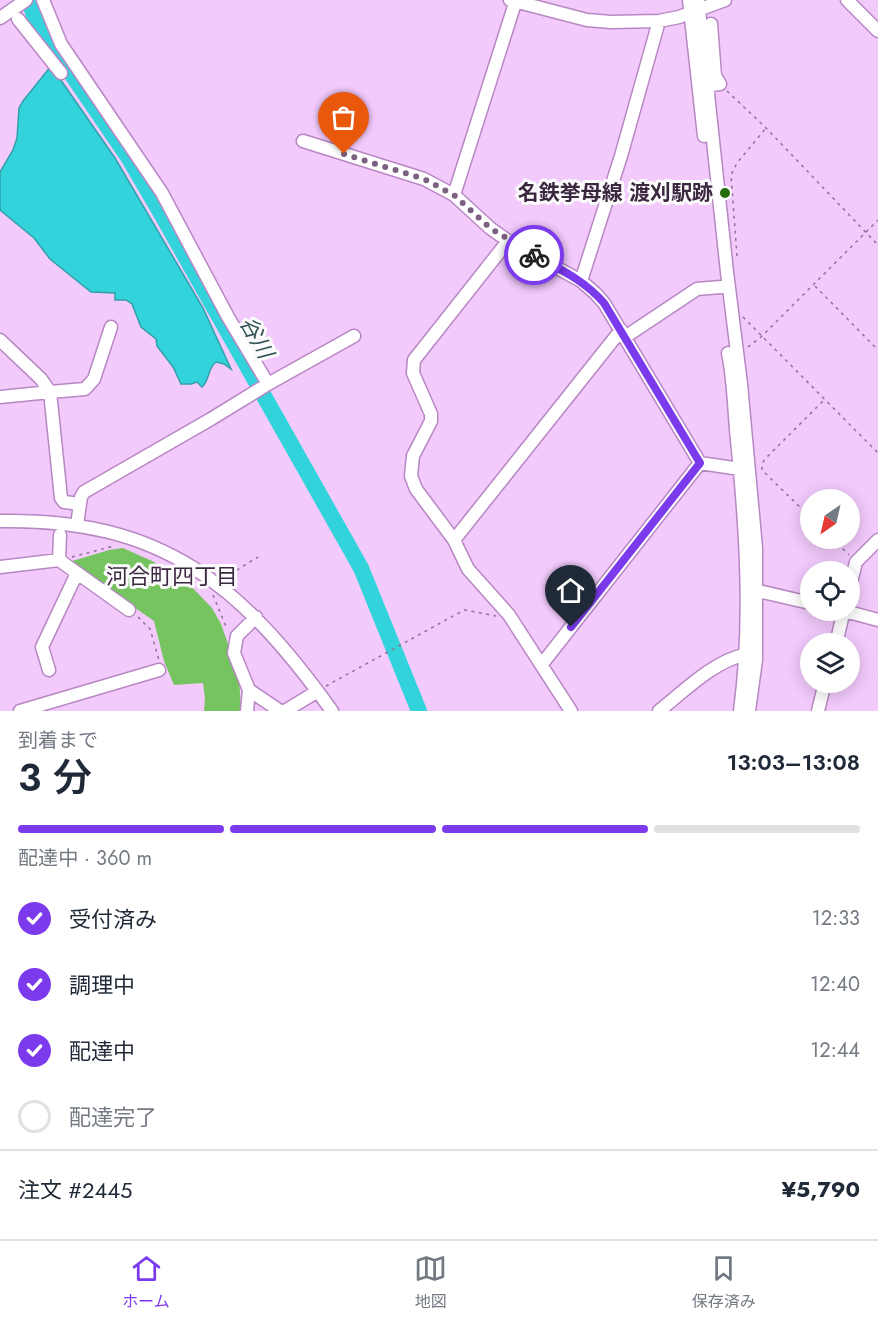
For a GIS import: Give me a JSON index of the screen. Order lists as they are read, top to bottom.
{
  "districts": ["河合町四丁目"],
  "water": ["谷川"],
  "places": ["名鉄挙母線 渡刈駅跡"],
  "north": "bottom left",
  "page": {
    "heading": ["3 分", "到着まで", "13:03–13:08"],
    "panel": ["注文 #2445", "¥5,790"],
    "bar": "配達中 · 360 m",
    "list": [
      ["受付済み", "12:33"],
      ["調理中", "12:40"],
      ["配達中", "12:44"],
      "配達完了"
    ],
    "tabs": ["ホーム", "地図", "保存済み"]
  }
}
